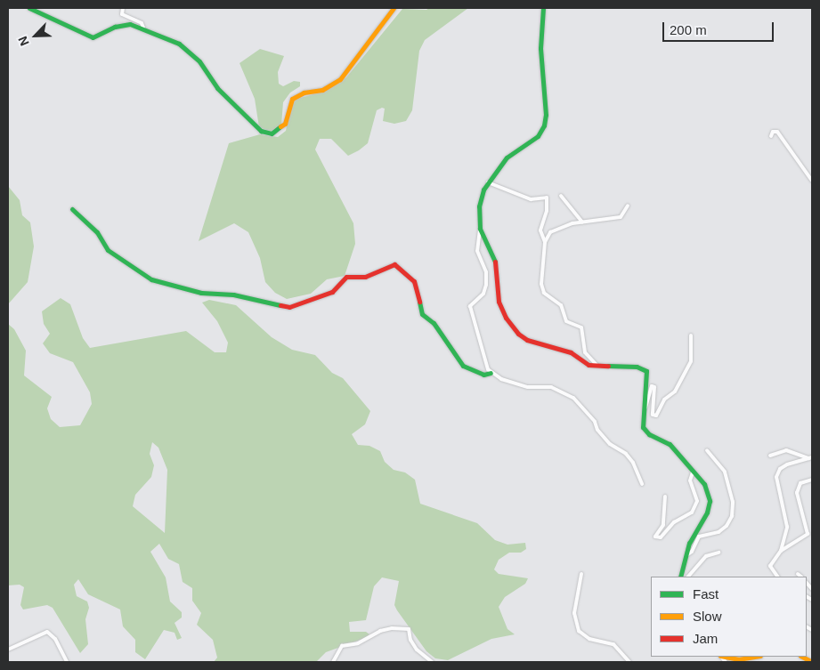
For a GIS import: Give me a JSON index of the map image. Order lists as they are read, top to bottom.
{
  "legend": ["Fast", "Slow", "Jam"],
  "scale_bar": "200 m",
  "north": "bottom left"
}
